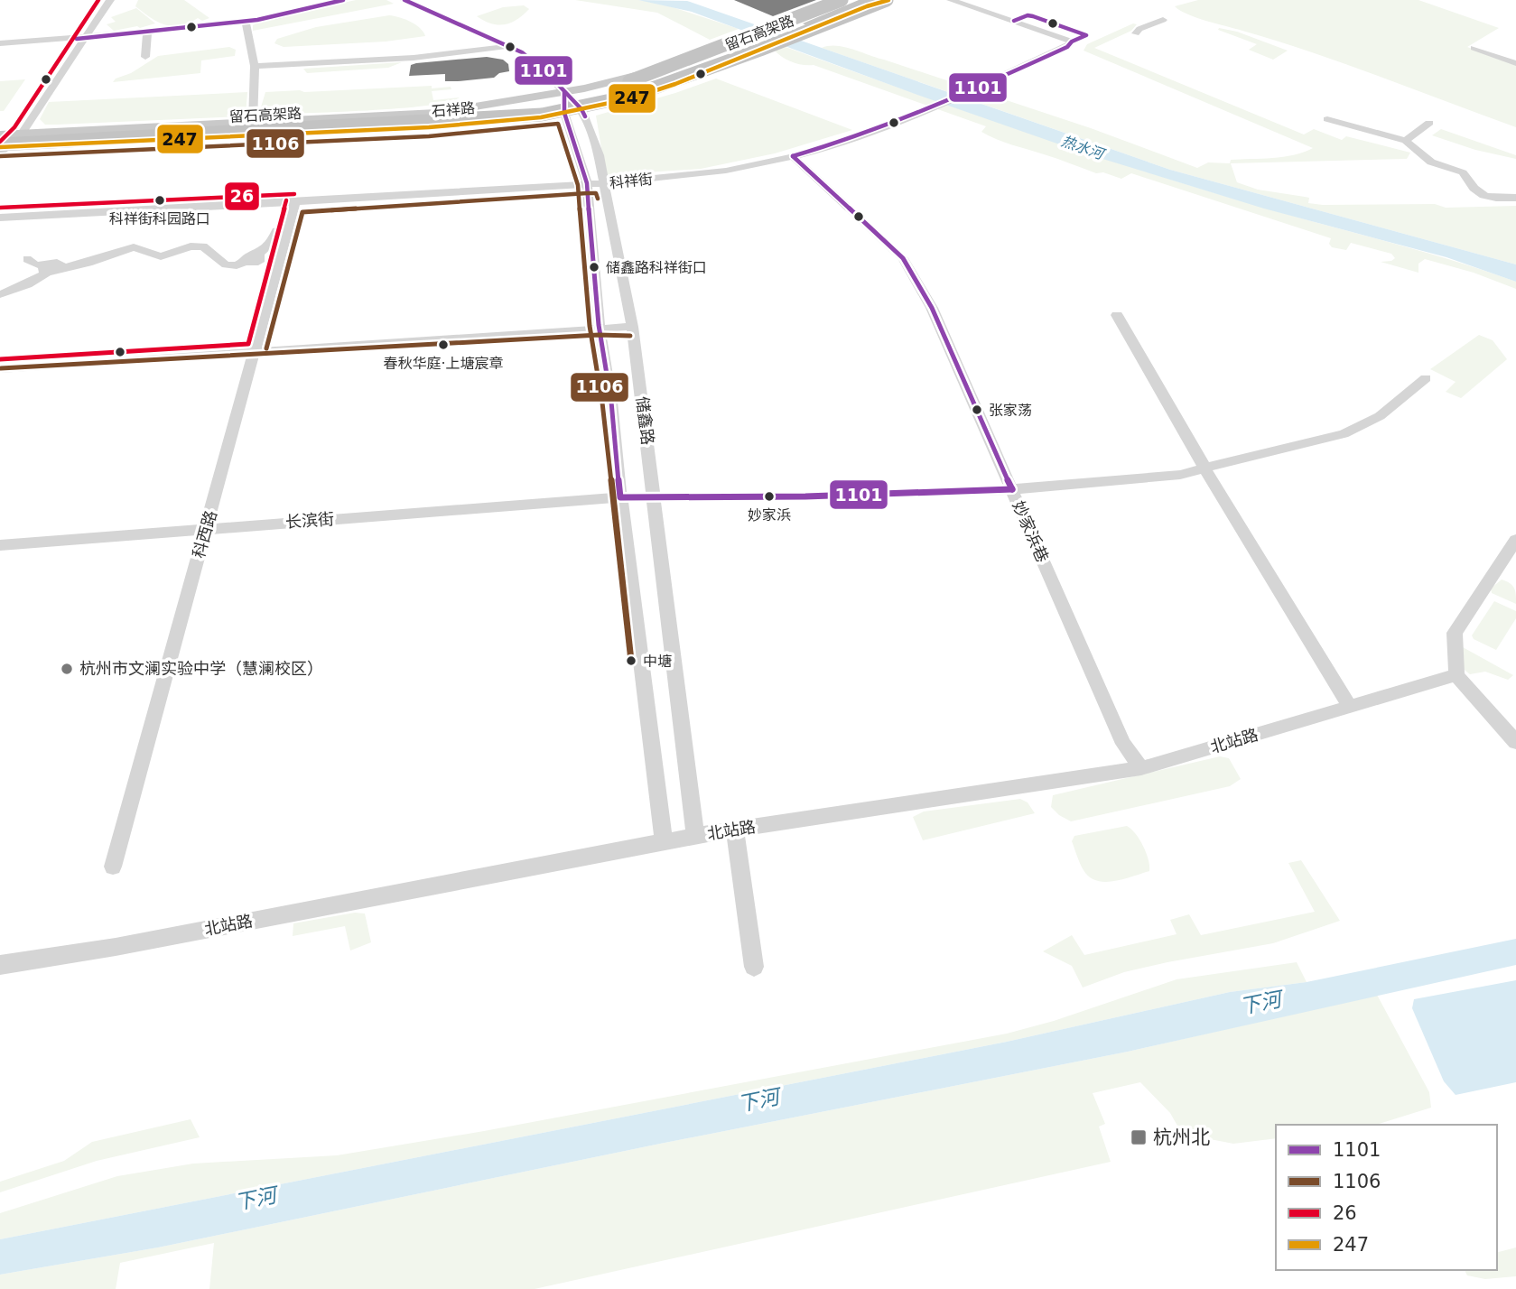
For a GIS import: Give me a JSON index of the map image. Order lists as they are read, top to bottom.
{
  "streets": {
    "highway": ["留石高架路"],
    "main road": ["石祥路"],
    "street": [
      "科祥街",
      "储鑫路",
      "长滨街",
      "妙家浜巷",
      "科西路",
      "北站路"
    ]
  },
  "crossings": [
    ["留石高架路", "石祥路"],
    ["石祥路", "储鑫路"],
    ["科祥街", "储鑫路"],
    ["科祥街", "妙家浜巷"],
    ["科祥街", "科西路"],
    ["储鑫路", "长滨街"],
    ["储鑫路", "北站路"],
    ["长滨街", "妙家浜巷"],
    ["长滨街", "科西路"],
    ["妙家浜巷", "北站路"]
  ],
  "water": ["热水河", "下河"],
  "places": {
    "other": [
      "科祥街科园路口",
      "储鑫路科祥街口",
      "春秋华庭·上塘宸章",
      "张家荡",
      "妙家浜",
      "中塘",
      "杭州市文澜实验中学（慧澜校区）"
    ],
    "transit": ["杭州北"]
  },
  "lines": [
    "transit line 1101",
    "transit line 26",
    "transit line 247",
    "transit line 1106"
  ],
  "legend": [
    "1101",
    "1106",
    "26",
    "247"
  ]
}
